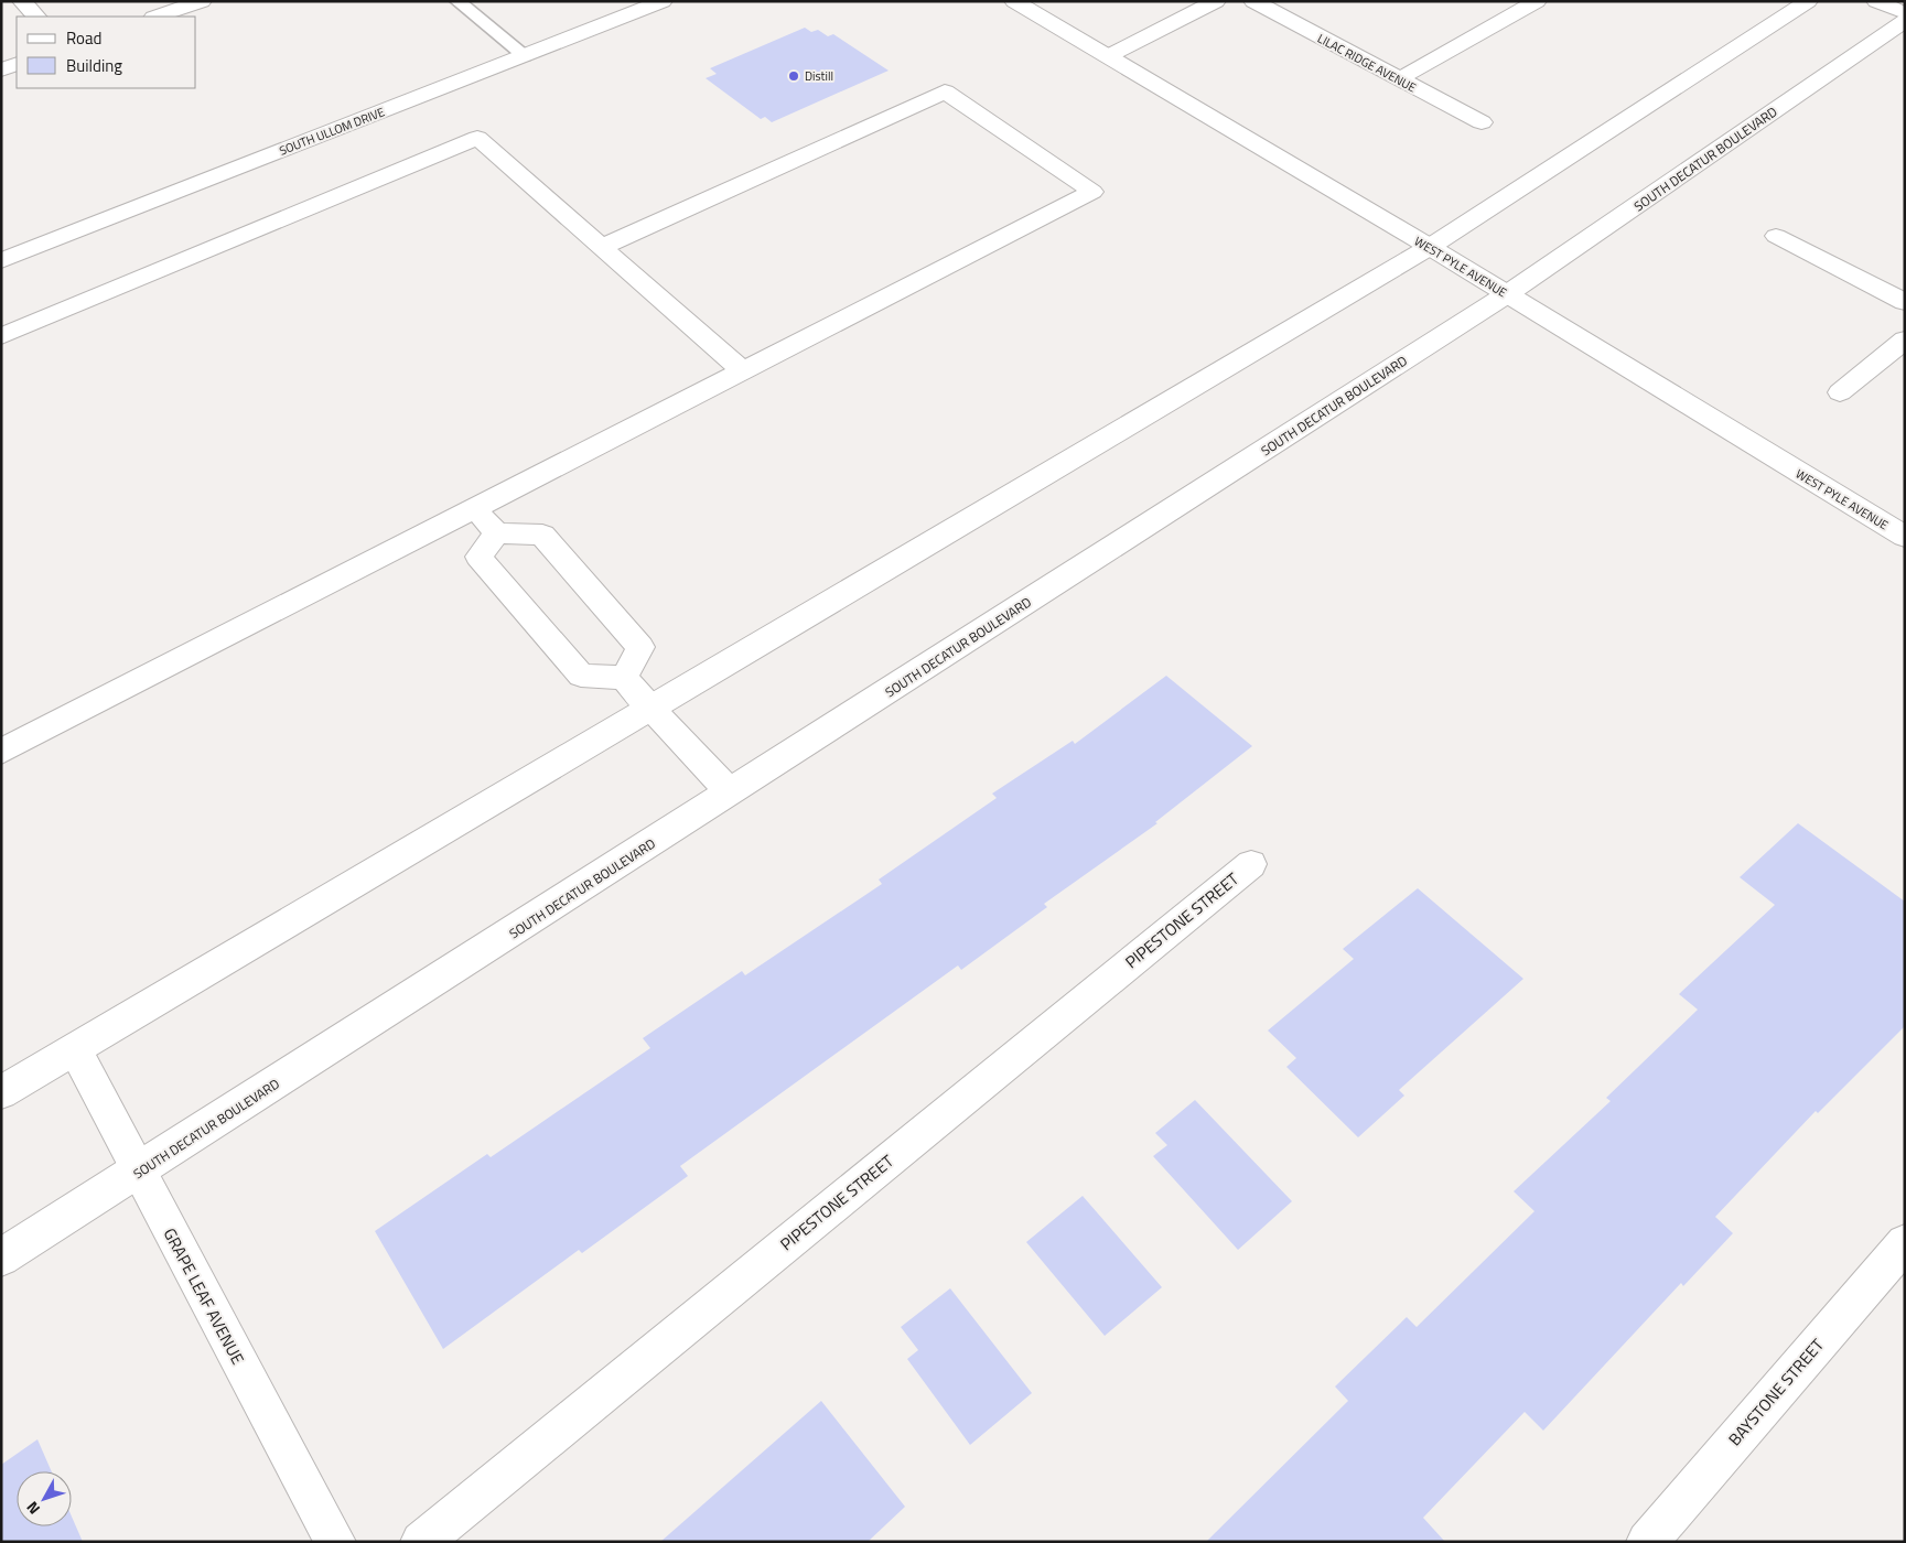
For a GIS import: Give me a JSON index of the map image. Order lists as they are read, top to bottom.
{
  "streets": {
    "street": [
      "LILAC RIDGE AVENUE",
      "SOUTH ULLOM DRIVE",
      "SOUTH DECATUR BOULEVARD",
      "WEST PYLE AVENUE",
      "PIPESTONE STREET",
      "GRAPE LEAF AVENUE",
      "BAYSTONE STREET"
    ]
  },
  "crossings": [
    ["SOUTH DECATUR BOULEVARD", "WEST PYLE AVENUE"],
    ["SOUTH DECATUR BOULEVARD", "GRAPE LEAF AVENUE"]
  ],
  "places": ["Distill"],
  "legend": ["Road", "Building"],
  "north": "bottom left"
}
